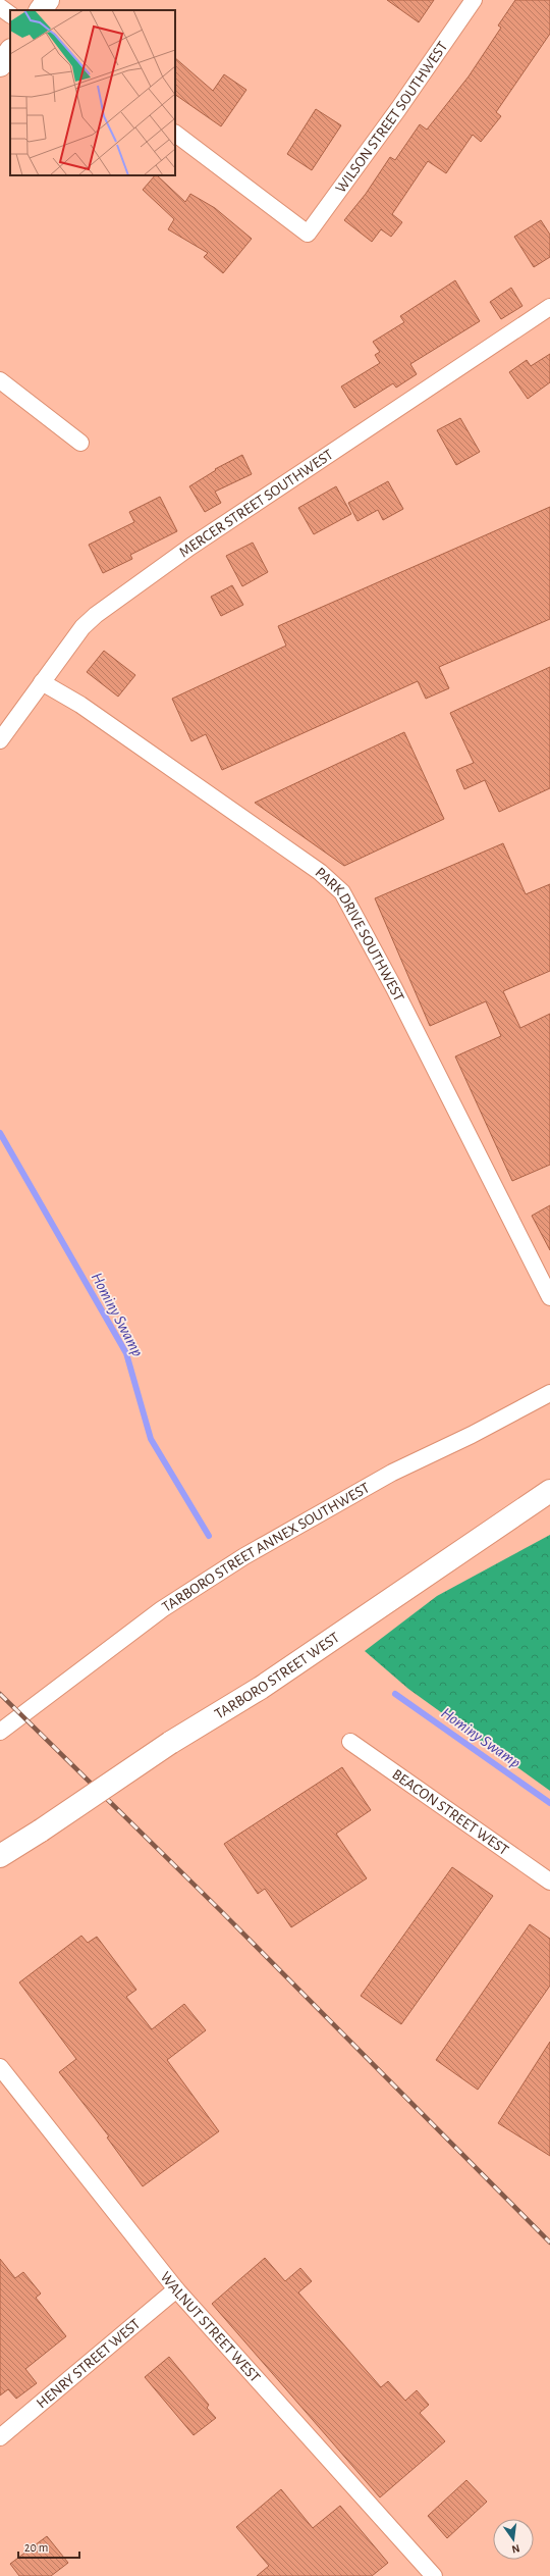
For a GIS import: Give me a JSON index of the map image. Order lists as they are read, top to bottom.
{
  "streets": {
    "main road": ["TARBORO STREET WEST"],
    "street": [
      "WILSON STREET SOUTHWEST",
      "MERCER STREET SOUTHWEST",
      "PARK DRIVE SOUTHWEST",
      "TARBORO STREET ANNEX SOUTHWEST",
      "BEACON STREET WEST",
      "WALNUT STREET WEST",
      "HENRY STREET WEST"
    ]
  },
  "crossings": [
    ["MERCER STREET SOUTHWEST", "PARK DRIVE SOUTHWEST"],
    ["WALNUT STREET WEST", "HENRY STREET WEST"]
  ],
  "water": ["Hominy Swamp"],
  "scale_bar": "20 m",
  "north": "bottom"
}
